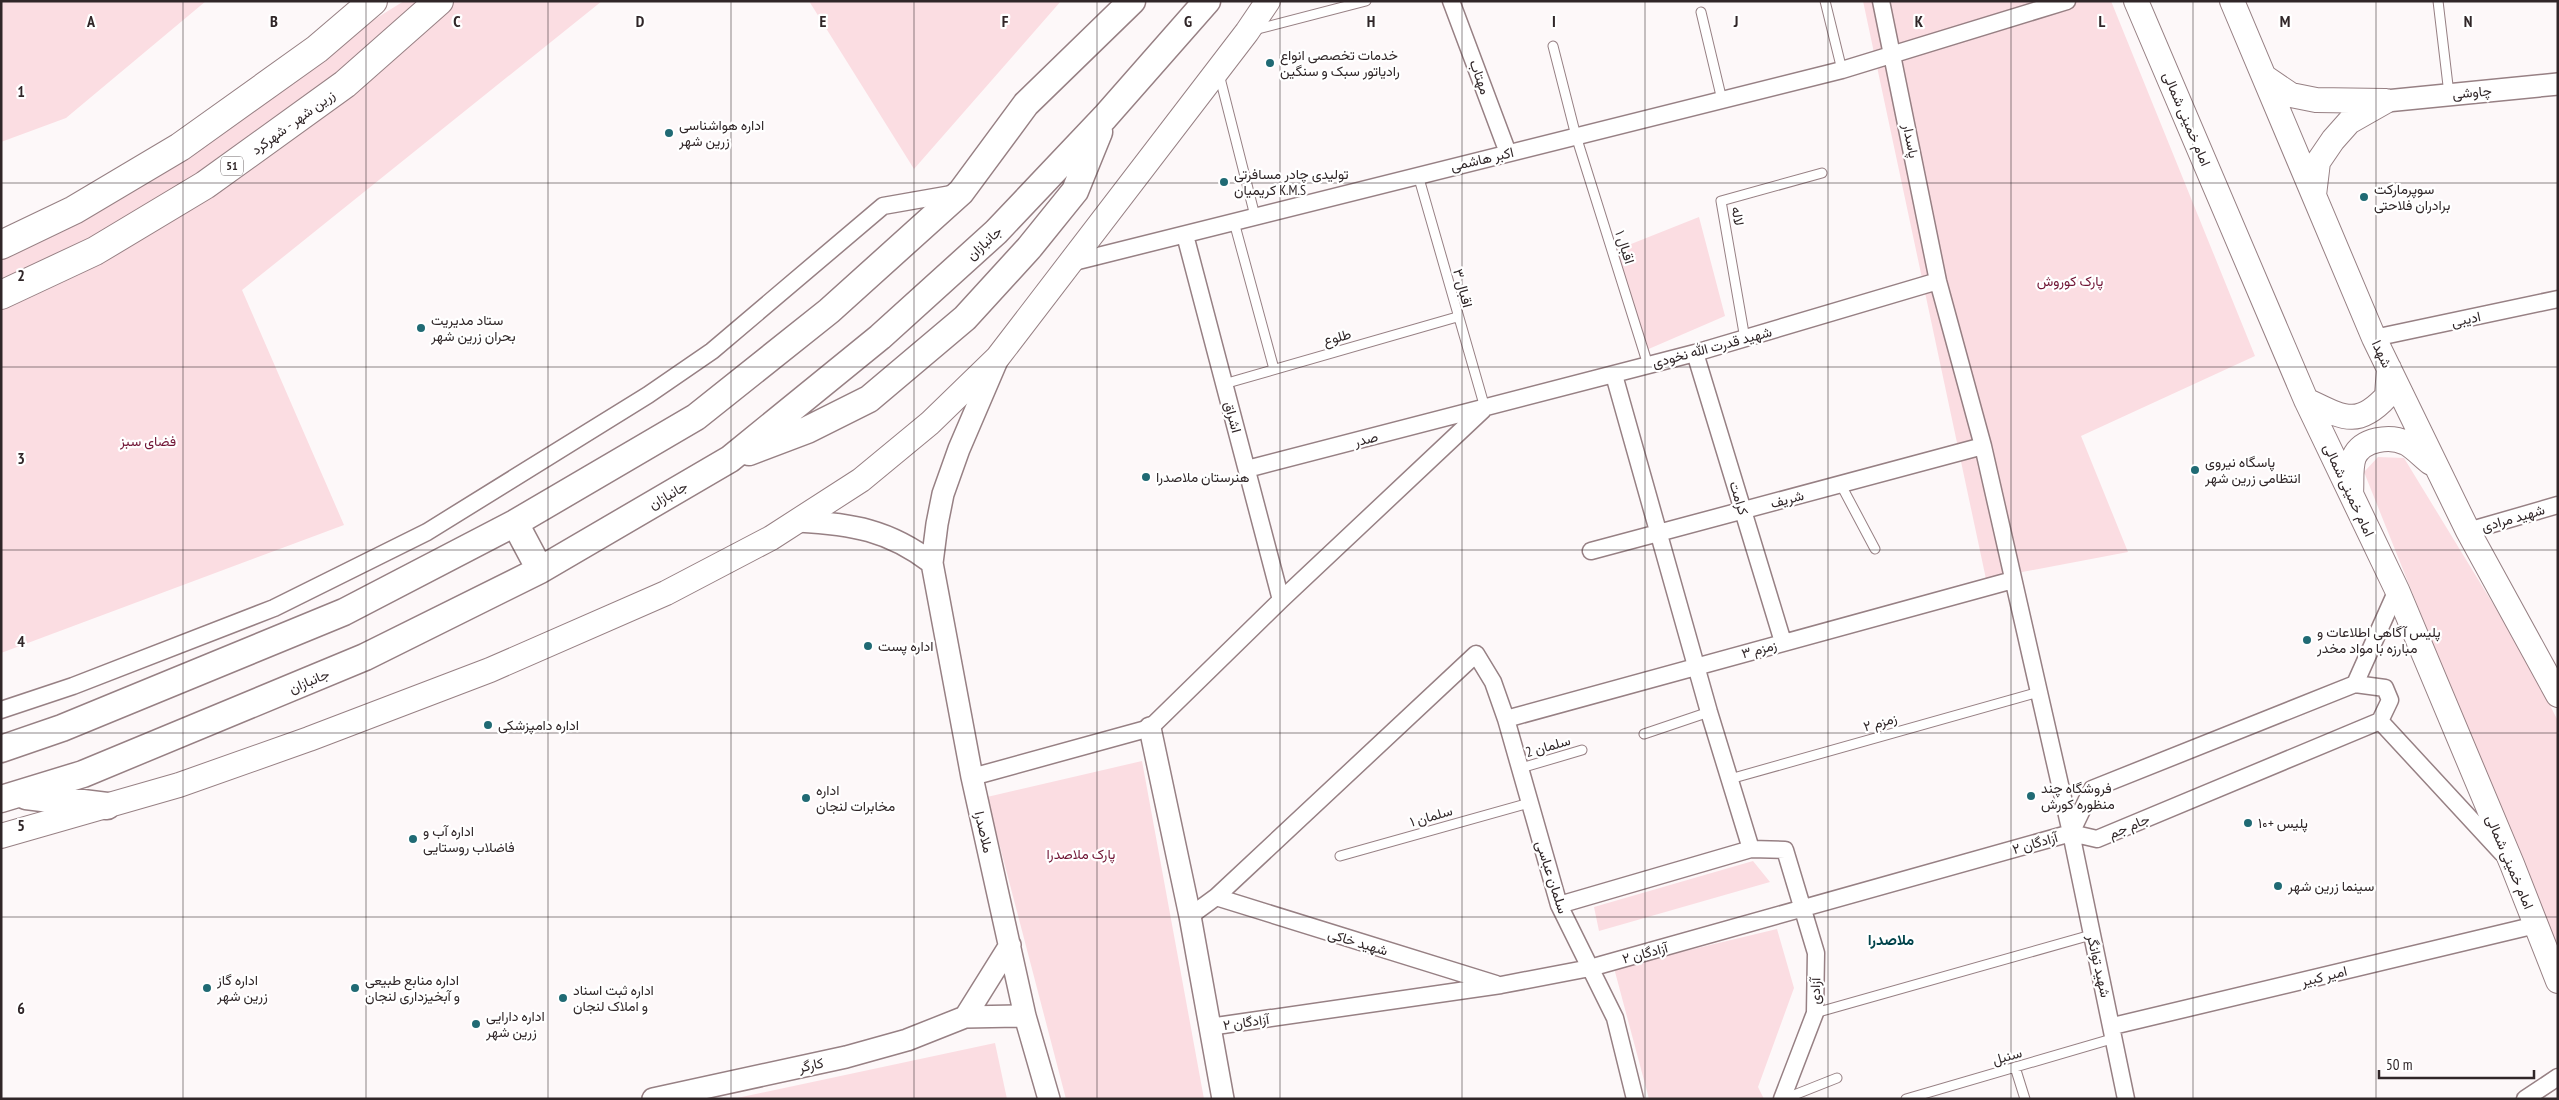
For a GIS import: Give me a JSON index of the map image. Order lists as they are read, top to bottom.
{
  "streets": {
    "highway": ["زرین شهر - شهرکرد", "51"],
    "main road": ["امام خمینی شمالی", "جانبازان", "شهدا"],
    "street": [
      "مهتاب",
      "چاوشی",
      "پاسدار",
      "اکبر هاشمی",
      "ادیبی",
      "شهید قدرت الله نخودی",
      "اشراق",
      "صدر",
      "کرامت",
      "شریف",
      "شهید مرادی",
      "زمزم ۳",
      "جام جم",
      "ملاصدرا",
      "آزادگان ۲",
      "سلمان عباسی",
      "شهید خاکی",
      "شهید توانگر",
      "امیر کبیر",
      "آزادی",
      "کارگر"
    ],
    "lane": [
      "لاله",
      "اقبال ۱",
      "اقبال ۳",
      "طلوع",
      "زمزم ۲",
      "سلمان 2",
      "سلمان ۱",
      "سنبل"
    ]
  },
  "crossings": [
    ["مهتاب", "اکبر هاشمی"],
    ["امام خمینی شمالی", "امیر کبیر"],
    ["پاسدار", "اکبر هاشمی"],
    ["پاسدار", "شهید قدرت الله نخودی"],
    ["پاسدار", "شریف"],
    ["پاسدار", "زمزم ۳"],
    ["پاسدار", "شهید توانگر"],
    ["اکبر هاشمی", "اقبال ۱"],
    ["اکبر هاشمی", "اقبال ۳"],
    ["اکبر هاشمی", "اشراق"],
    ["لاله", "شهید قدرت الله نخودی"],
    ["اقبال ۱", "شهید قدرت الله نخودی"],
    ["اقبال ۳", "طلوع"],
    ["اقبال ۳", "شهید قدرت الله نخودی"],
    ["اقبال ۳", "صدر"],
    ["ادیبی", "شهدا"],
    ["طلوع", "اشراق"],
    ["شهید قدرت الله نخودی", "صدر"],
    ["شهید قدرت الله نخودی", "کرامت"],
    ["شهدا", "شهید مرادی"],
    ["اشراق", "صدر"],
    ["کرامت", "شریف"],
    ["کرامت", "زمزم ۳"],
    ["زمزم ۳", "سلمان عباسی"],
    ["زمزم ۳", "شهید توانگر"],
    ["زمزم ۲", "شهید توانگر"],
    ["سلمان 2", "سلمان عباسی"],
    ["سلمان ۱", "سلمان عباسی"],
    ["جام جم", "آزادگان ۲"],
    ["جام جم", "شهید توانگر"],
    ["ملاصدرا", "کارگر"],
    ["آزادگان ۲", "سلمان عباسی"],
    ["آزادگان ۲", "شهید خاکی"],
    ["آزادگان ۲", "شهید توانگر"],
    ["آزادگان ۲", "آزادی"],
    ["سلمان عباسی", "شهید خاکی"],
    ["شهید توانگر", "امیر کبیر"],
    ["شهید توانگر", "سنبل"],
    ["امیر کبیر", "سنبل"]
  ],
  "districts": ["ملاصدرا"],
  "parks": ["پارک کوروش", "فضای سبز", "پارک ملاصدرا"],
  "places": [
    "خدمات تخصصی انواع رادیاتور سبک و سنگین",
    "اداره هواشناسی زرین شهر",
    "تولیدی چادر مسافرتی کریمیان K.M.S",
    "سوپرمارکت برادران فلاحتی",
    "ستاد مدیریت بحران زرین شهر",
    "پاسگاه نیروی انتظامی زرین شهر",
    "هنرستان ملاصدرا",
    "پلیس آگاهی اطلاعات و مبارزه با مواد مخدر",
    "اداره پست",
    "اداره دامپزشکی",
    "فروشگاه چند منظوره کورش",
    "اداره مخابرات لنجان",
    "پلیس +۱۰",
    "اداره آب و فاضلاب روستایی",
    "سینما زرین شهر",
    "اداره گاز زرین شهر",
    "اداره منابع طبیعی و آبخیزداری لنجان",
    "اداره ثبت اسناد و املاک لنجان",
    "اداره دارایی زرین شهر"
  ],
  "scale_bar": "50 m",
  "grid": {
    "columns": [
      "A",
      "B",
      "C",
      "D",
      "E",
      "F",
      "G",
      "H",
      "I",
      "J",
      "K",
      "L",
      "M",
      "N"
    ],
    "rows": [
      "1",
      "2",
      "3",
      "4",
      "5",
      "6"
    ]
  }
}
